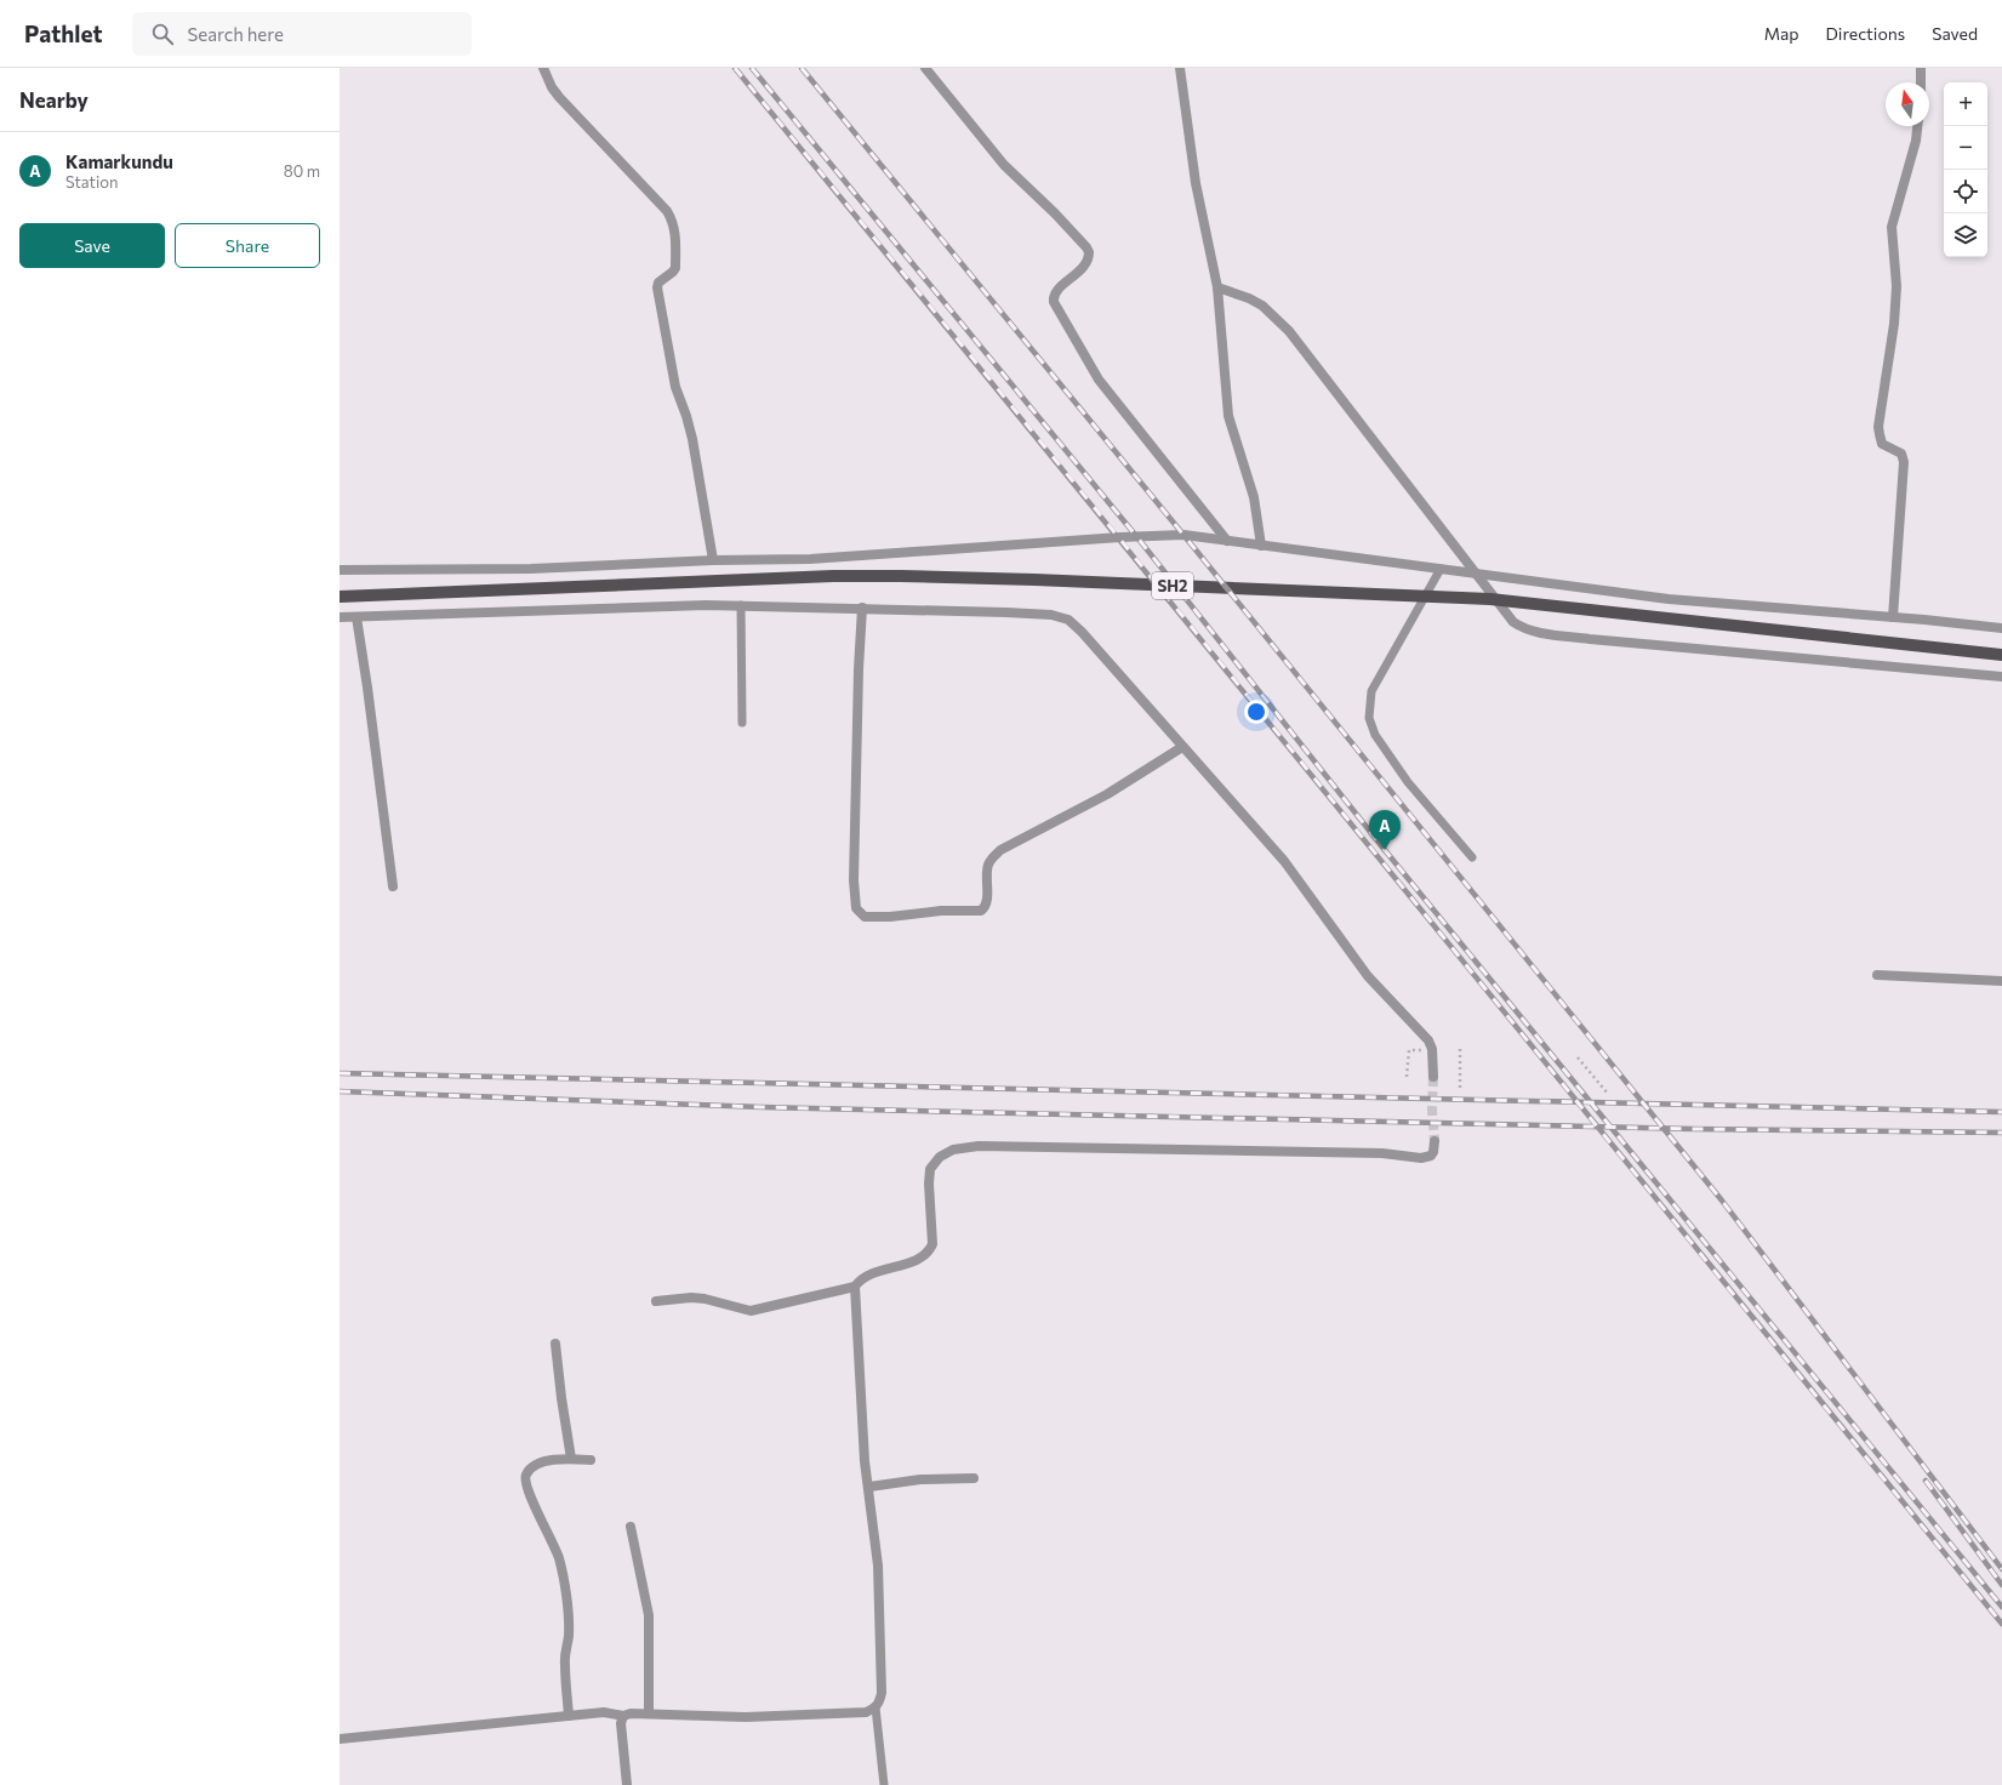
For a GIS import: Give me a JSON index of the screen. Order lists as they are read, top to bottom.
{
  "streets": {
    "main road": ["SH2"]
  },
  "north": "top",
  "page": {
    "header": "Pathlet",
    "search": "Search here",
    "nav": ["Map", "Directions", "Saved"],
    "heading": "Nearby",
    "map_buttons": ["+", "−"],
    "list": [
      {
        "mark": "A",
        "name": "Kamarkundu",
        "note": "Station",
        "value": "80 m"
      }
    ],
    "buttons": ["Save", "Share"],
    "pins": "A"
  }
}
